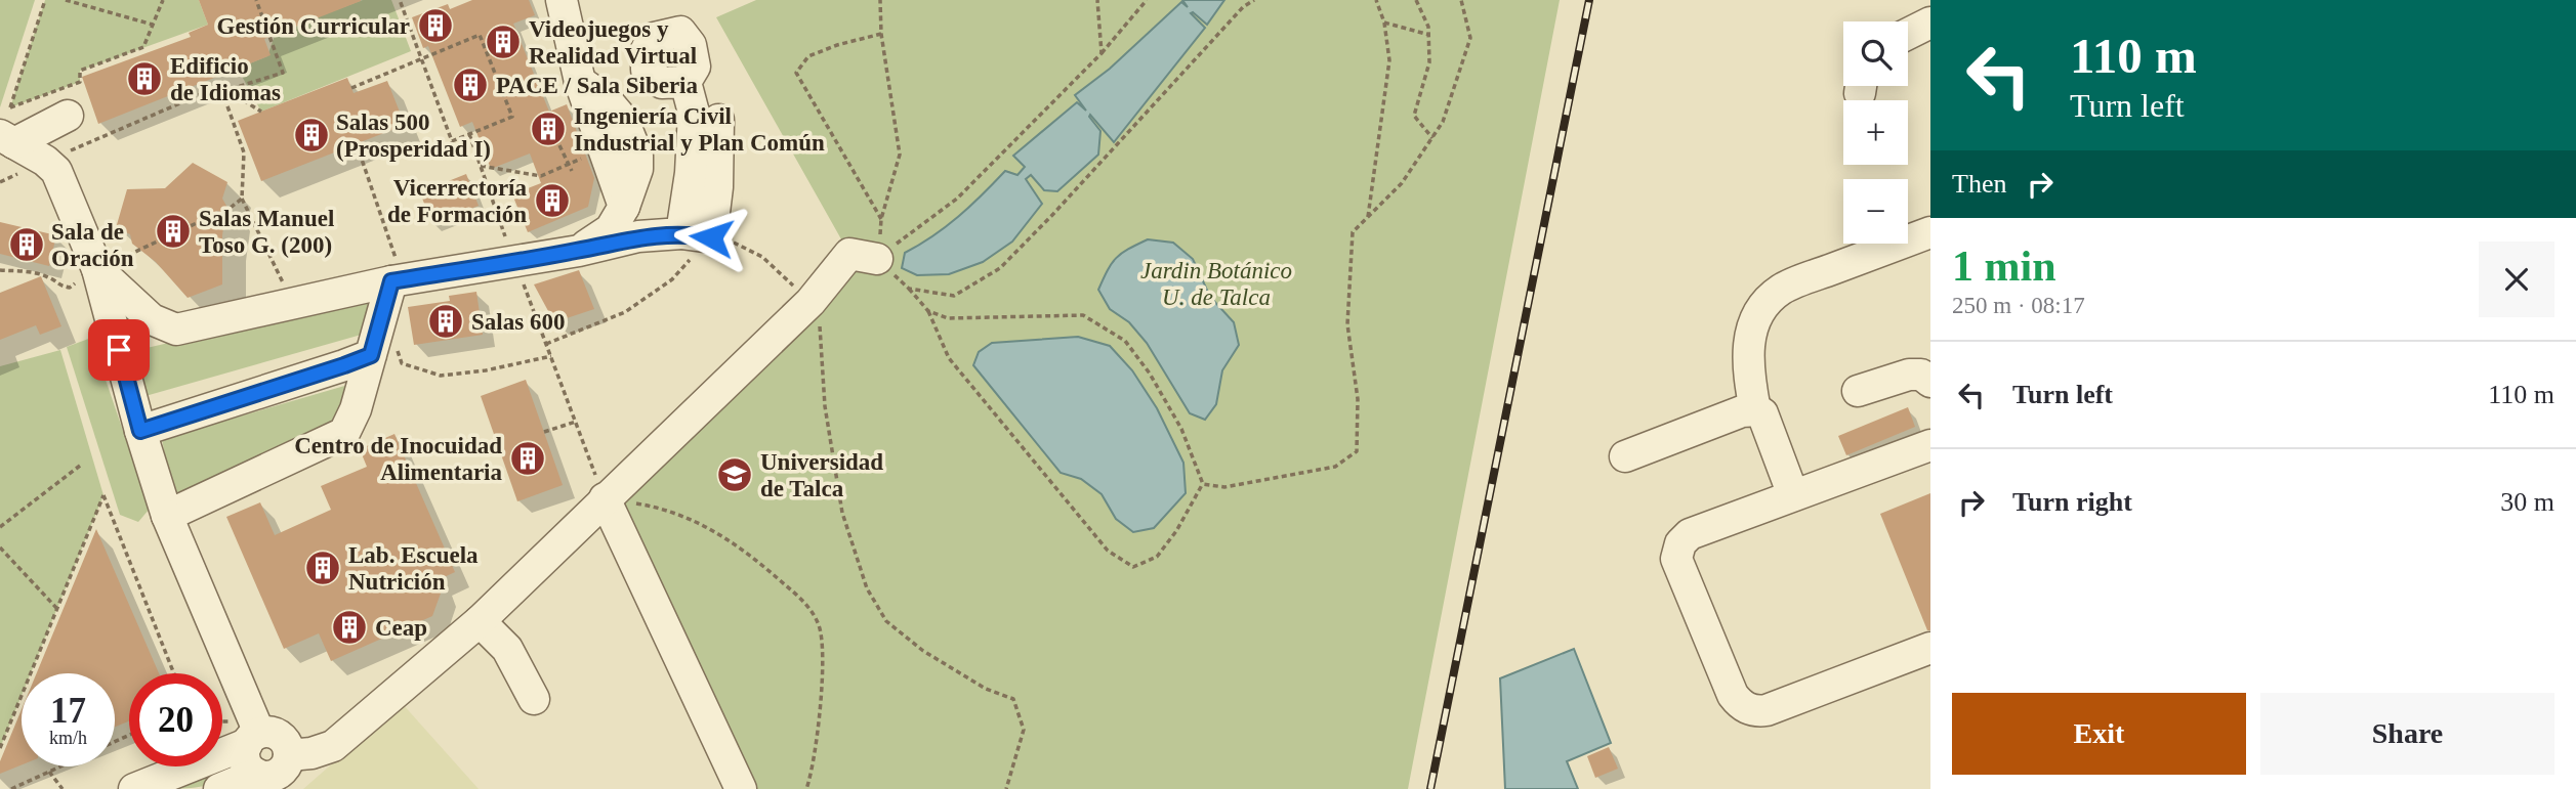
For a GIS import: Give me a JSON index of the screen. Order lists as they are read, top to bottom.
{
  "parks": ["Jardin Botánico U. de Talca"],
  "places": {
    "building": [
      "Gestión Curricular",
      "Videojuegos y Realidad Virtual",
      "Edificio de Idiomas",
      "PACE / Sala Siberia",
      "Ingeniería Civil Industrial y Plan Común",
      "Salas 500 (Prosperidad I)",
      "Vicerrectoría de Formación",
      "Salas Manuel Toso G. (200)",
      "Sala de Oración",
      "Salas 600",
      "Centro de Inocuidad Alimentaria",
      "Lab. Escuela Nutrición",
      "Ceap"
    ],
    "school or university": ["Universidad de Talca"]
  },
  "page": {
    "turn": ["110 m", "Turn left"],
    "map_buttons": ["+", "−"],
    "then": "Then",
    "heading": ["1 min", "250 m · 08:17"],
    "list": [
      {
        "name": "Turn left",
        "value": "110 m"
      },
      {
        "name": "Turn right",
        "value": "30 m"
      }
    ],
    "speed": "17 km/h",
    "limit": "20",
    "buttons": ["Exit", "Share"]
  }
}
